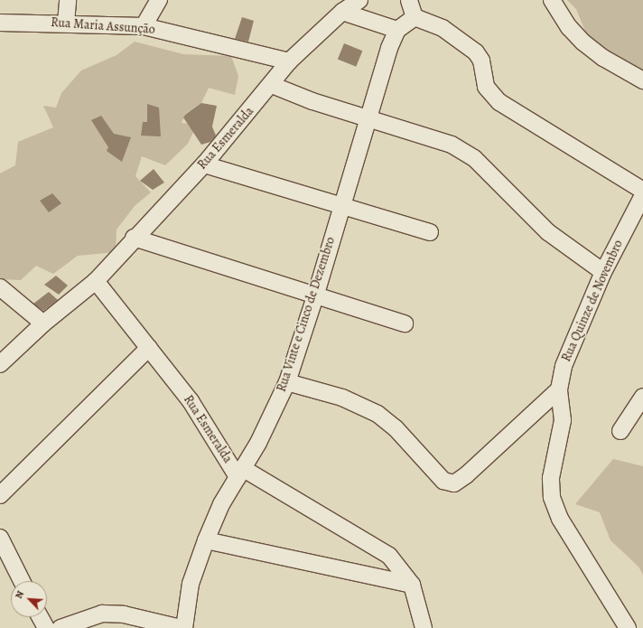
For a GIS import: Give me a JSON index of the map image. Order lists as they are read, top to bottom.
{
  "streets": {
    "street": [
      "Rua Maria Assunção",
      "Rua Esmeralda",
      "Rua Quinze de Novembro",
      "Rua Vinte e Cinco de Dezembro"
    ]
  },
  "crossings": [
    ["Rua Maria Assunção", "Rua Esmeralda"],
    ["Rua Esmeralda", "Rua Vinte e Cinco de Dezembro"]
  ],
  "north": "top left"
}
